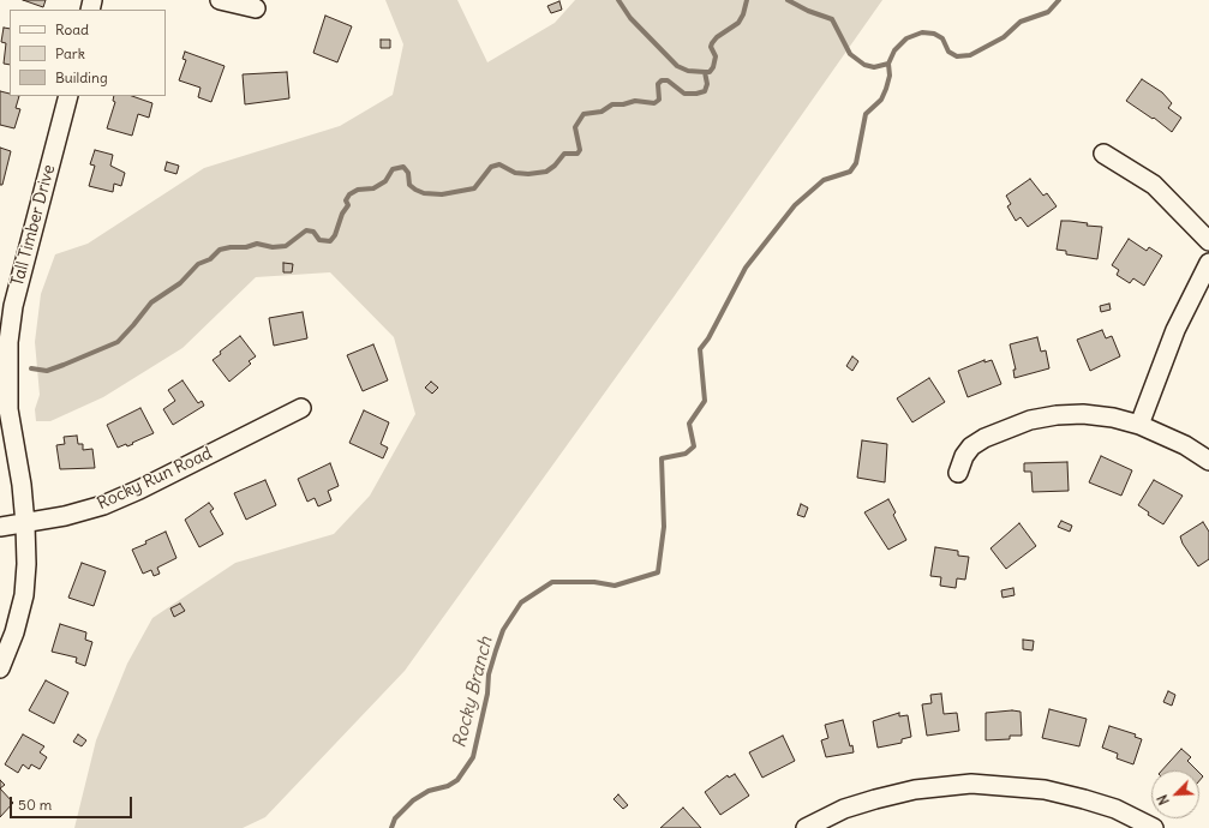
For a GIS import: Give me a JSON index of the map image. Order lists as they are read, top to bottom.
{
  "streets": {
    "street": ["Tall Timber Drive", "Rocky Run Road"]
  },
  "crossings": [
    ["Tall Timber Drive", "Rocky Run Road"]
  ],
  "water": ["Rocky Branch"],
  "legend": ["Road", "Park", "Building"],
  "scale_bar": "50 m",
  "north": "bottom left"
}
